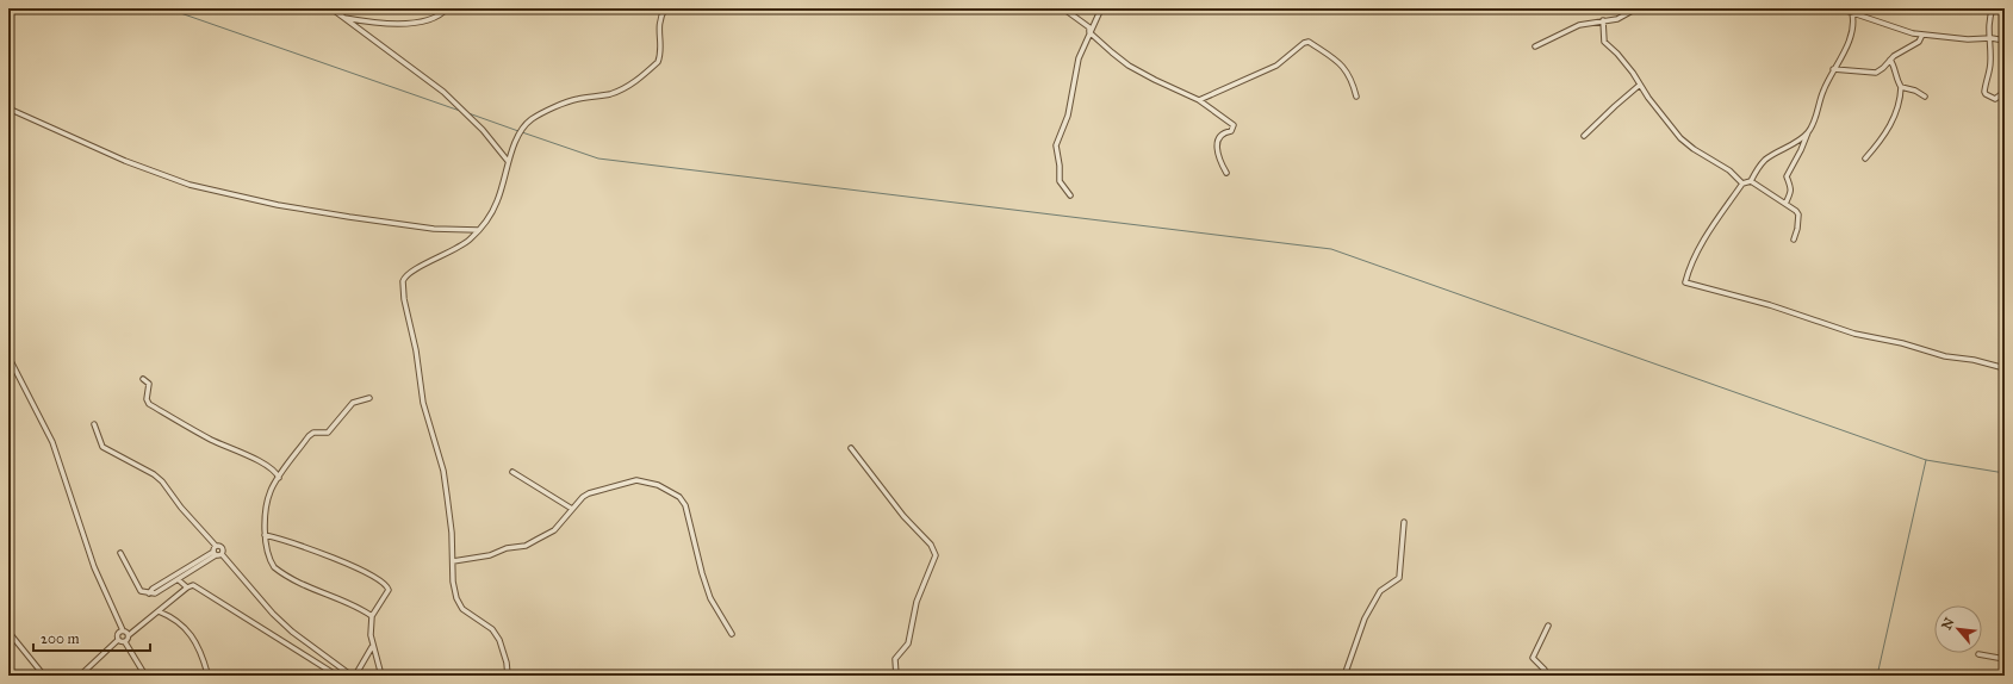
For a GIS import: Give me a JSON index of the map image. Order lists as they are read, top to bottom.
{
  "scale_bar": "200 m",
  "north": "top left"
}
